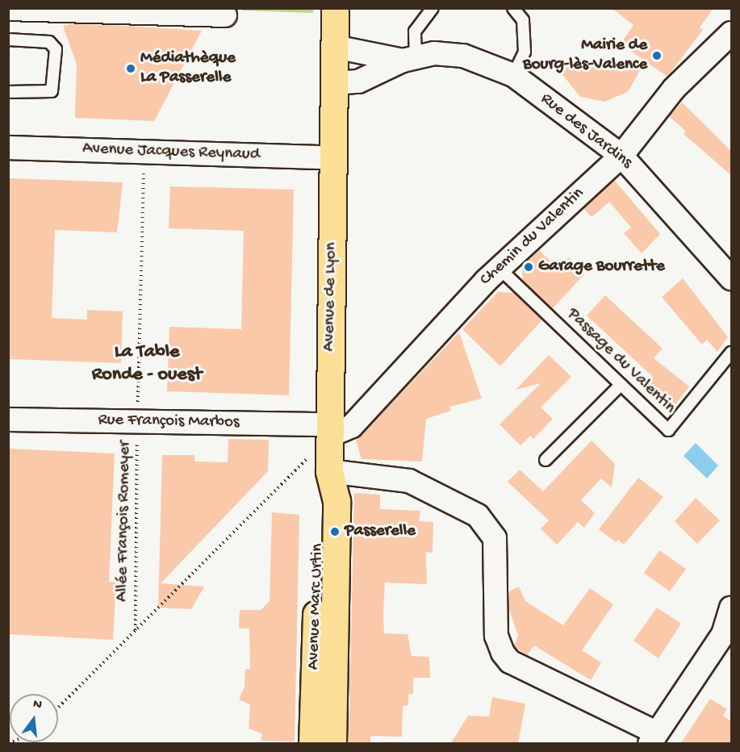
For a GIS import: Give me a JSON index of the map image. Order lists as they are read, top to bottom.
{
  "streets": {
    "main road": ["Avenue de Lyon", "Avenue Marc Urtin"],
    "street": [
      "Rue des Jardins",
      "Avenue Jacques Reynaud",
      "Chemin du Valentin",
      "Rue François Marbos"
    ],
    "lane": ["Passage du Valentin"],
    "path": ["Allée François Romeyer"]
  },
  "crossings": [
    ["Rue des Jardins", "Chemin du Valentin"],
    ["Rue des Jardins", "Avenue de Lyon"],
    ["Avenue Jacques Reynaud", "Avenue de Lyon"],
    ["Avenue Jacques Reynaud", "Allée François Romeyer"],
    ["Chemin du Valentin", "Avenue de Lyon"],
    ["Chemin du Valentin", "Passage du Valentin"],
    ["Chemin du Valentin", "Rue François Marbos"],
    ["Chemin du Valentin", "Avenue Marc Urtin"],
    ["Avenue de Lyon", "Rue François Marbos"],
    ["Avenue de Lyon", "Avenue Marc Urtin"],
    ["Rue François Marbos", "Allée François Romeyer"],
    ["Rue François Marbos", "Avenue Marc Urtin"]
  ],
  "districts": ["La Table Ronde - ouest"],
  "places": [
    "Mairie de Bourg-lès-Valence",
    "Médiathèque La Passerelle",
    "Garage Bourrette",
    "Passerelle"
  ],
  "north": "top"
}
